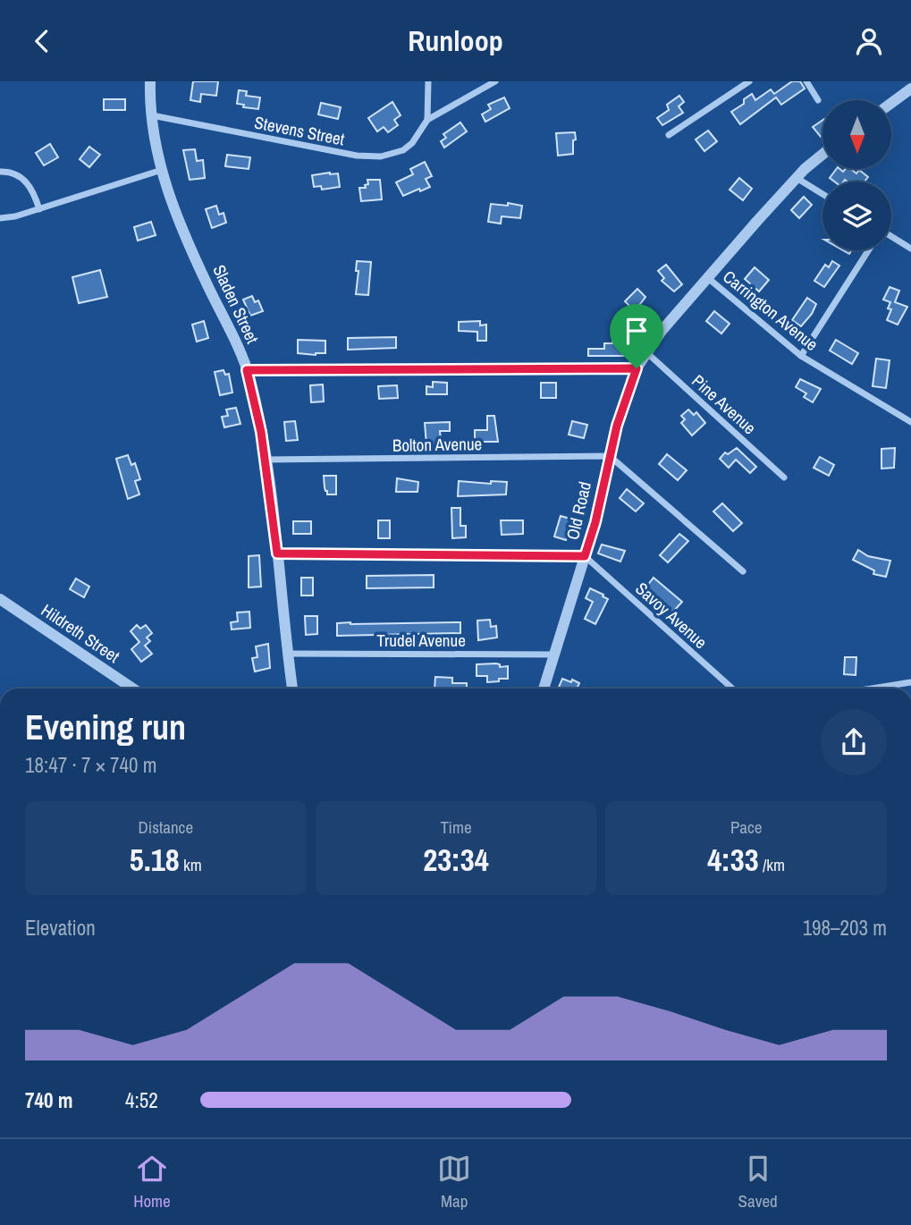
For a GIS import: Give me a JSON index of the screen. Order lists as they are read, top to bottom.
{
  "streets": {
    "street": [
      "Stevens Street",
      "Sladen Street",
      "Carrington Avenue",
      "Pine Avenue",
      "Bolton Avenue",
      "Old Road",
      "Savoy Avenue",
      "Hildreth Street",
      "Trudel Avenue"
    ]
  },
  "crossings": [
    ["Stevens Street", "Sladen Street"],
    ["Sladen Street", "Bolton Avenue"],
    ["Sladen Street", "Trudel Avenue"],
    ["Carrington Avenue", "Old Road"],
    ["Pine Avenue", "Old Road"],
    ["Bolton Avenue", "Old Road"],
    ["Old Road", "Savoy Avenue"],
    ["Old Road", "Trudel Avenue"]
  ],
  "north": "bottom",
  "page": {
    "header": "Runloop",
    "heading": ["Evening run", "18:47 · 7 × 740 m"],
    "stats": [
      ["Distance", "5.18 km"],
      ["Time", "23:34"],
      ["Pace", "4:33 /km"]
    ],
    "chart": ["Elevation", "198–203 m"],
    "list": [
      {
        "name": "740 m",
        "note": "4:52"
      }
    ],
    "tabs": ["Home", "Map", "Saved"]
  }
}
